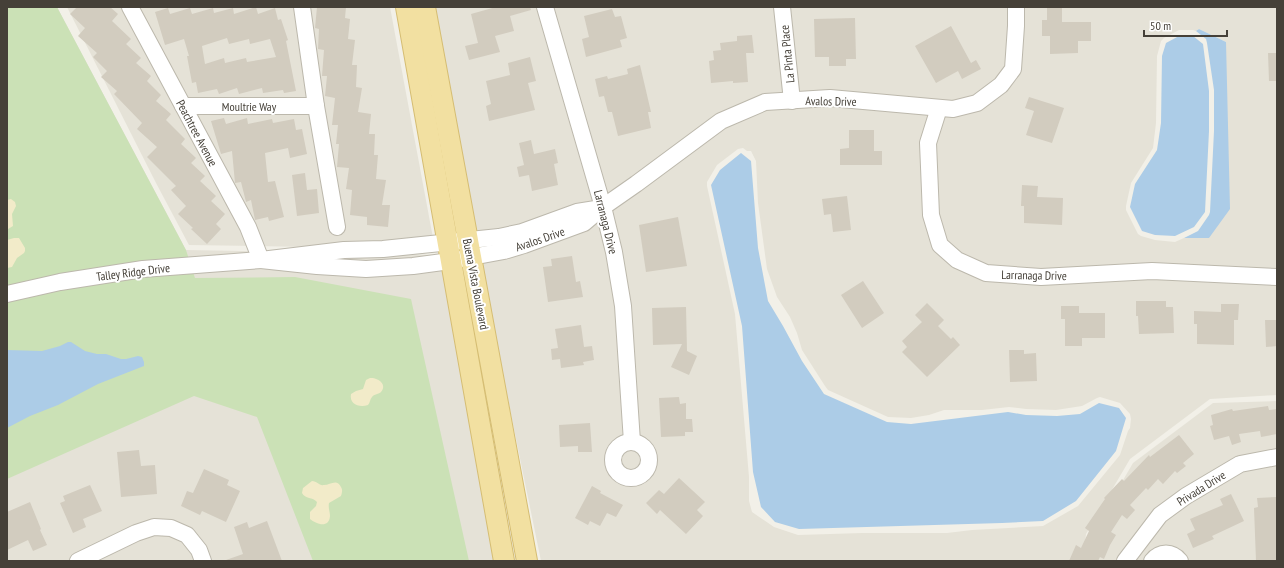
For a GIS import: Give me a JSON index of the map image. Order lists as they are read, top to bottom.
{
  "streets": {
    "main road": ["Buena Vista Boulevard"],
    "street": [
      "La Pinta Place",
      "Avalos Drive",
      "Moultrie Way",
      "Peachtree Avenue",
      "Larranaga Drive",
      "Talley Ridge Drive",
      "Privada Drive"
    ]
  },
  "crossings": [
    ["La Pinta Place", "Avalos Drive"],
    ["Avalos Drive", "Larranaga Drive"],
    ["Avalos Drive", "Talley Ridge Drive"],
    ["Avalos Drive", "Buena Vista Boulevard"],
    ["Moultrie Way", "Peachtree Avenue"],
    ["Peachtree Avenue", "Talley Ridge Drive"],
    ["Talley Ridge Drive", "Buena Vista Boulevard"]
  ],
  "scale_bar": "50 m"
}
